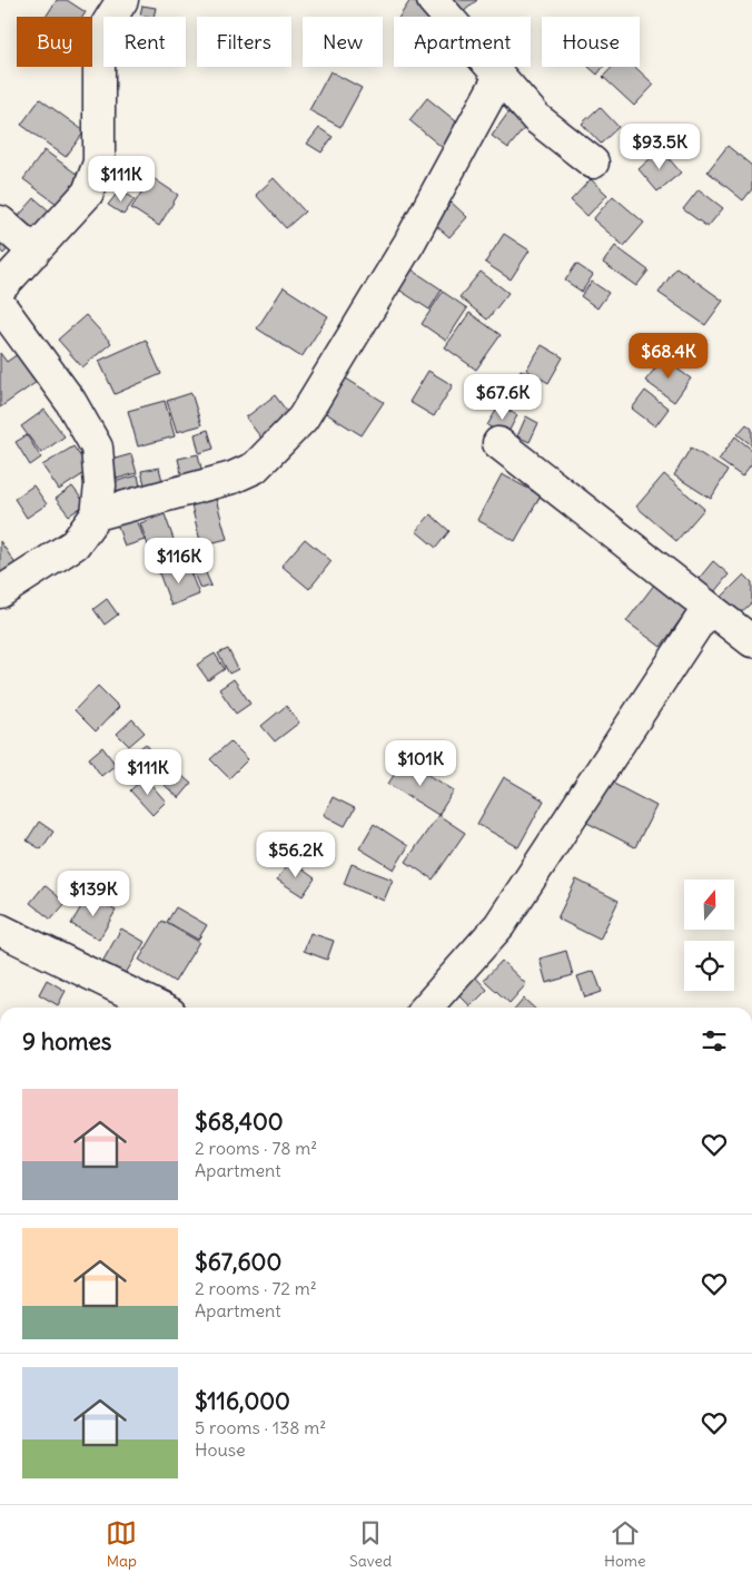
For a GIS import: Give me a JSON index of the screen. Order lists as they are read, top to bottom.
{
  "north": "top",
  "page": {
    "chip": [
      "Buy",
      "Rent",
      "Filters",
      "New",
      "Apartment",
      "House"
    ],
    "price": [
      "$93.5K",
      "$111K",
      "$68.4K",
      "$67.6K",
      "$116K",
      "$101K",
      "$111K",
      "$56.2K",
      "$139K"
    ],
    "heading": "9 homes",
    "list": [
      {
        "name": "$68,400",
        "note": "2 rooms · 78 m² · Apartment"
      },
      {
        "name": "$67,600",
        "note": "2 rooms · 72 m² · Apartment"
      },
      {
        "name": "$116,000",
        "note": "5 rooms · 138 m² · House"
      }
    ],
    "tabs": ["Map", "Saved", "Home"]
  }
}
